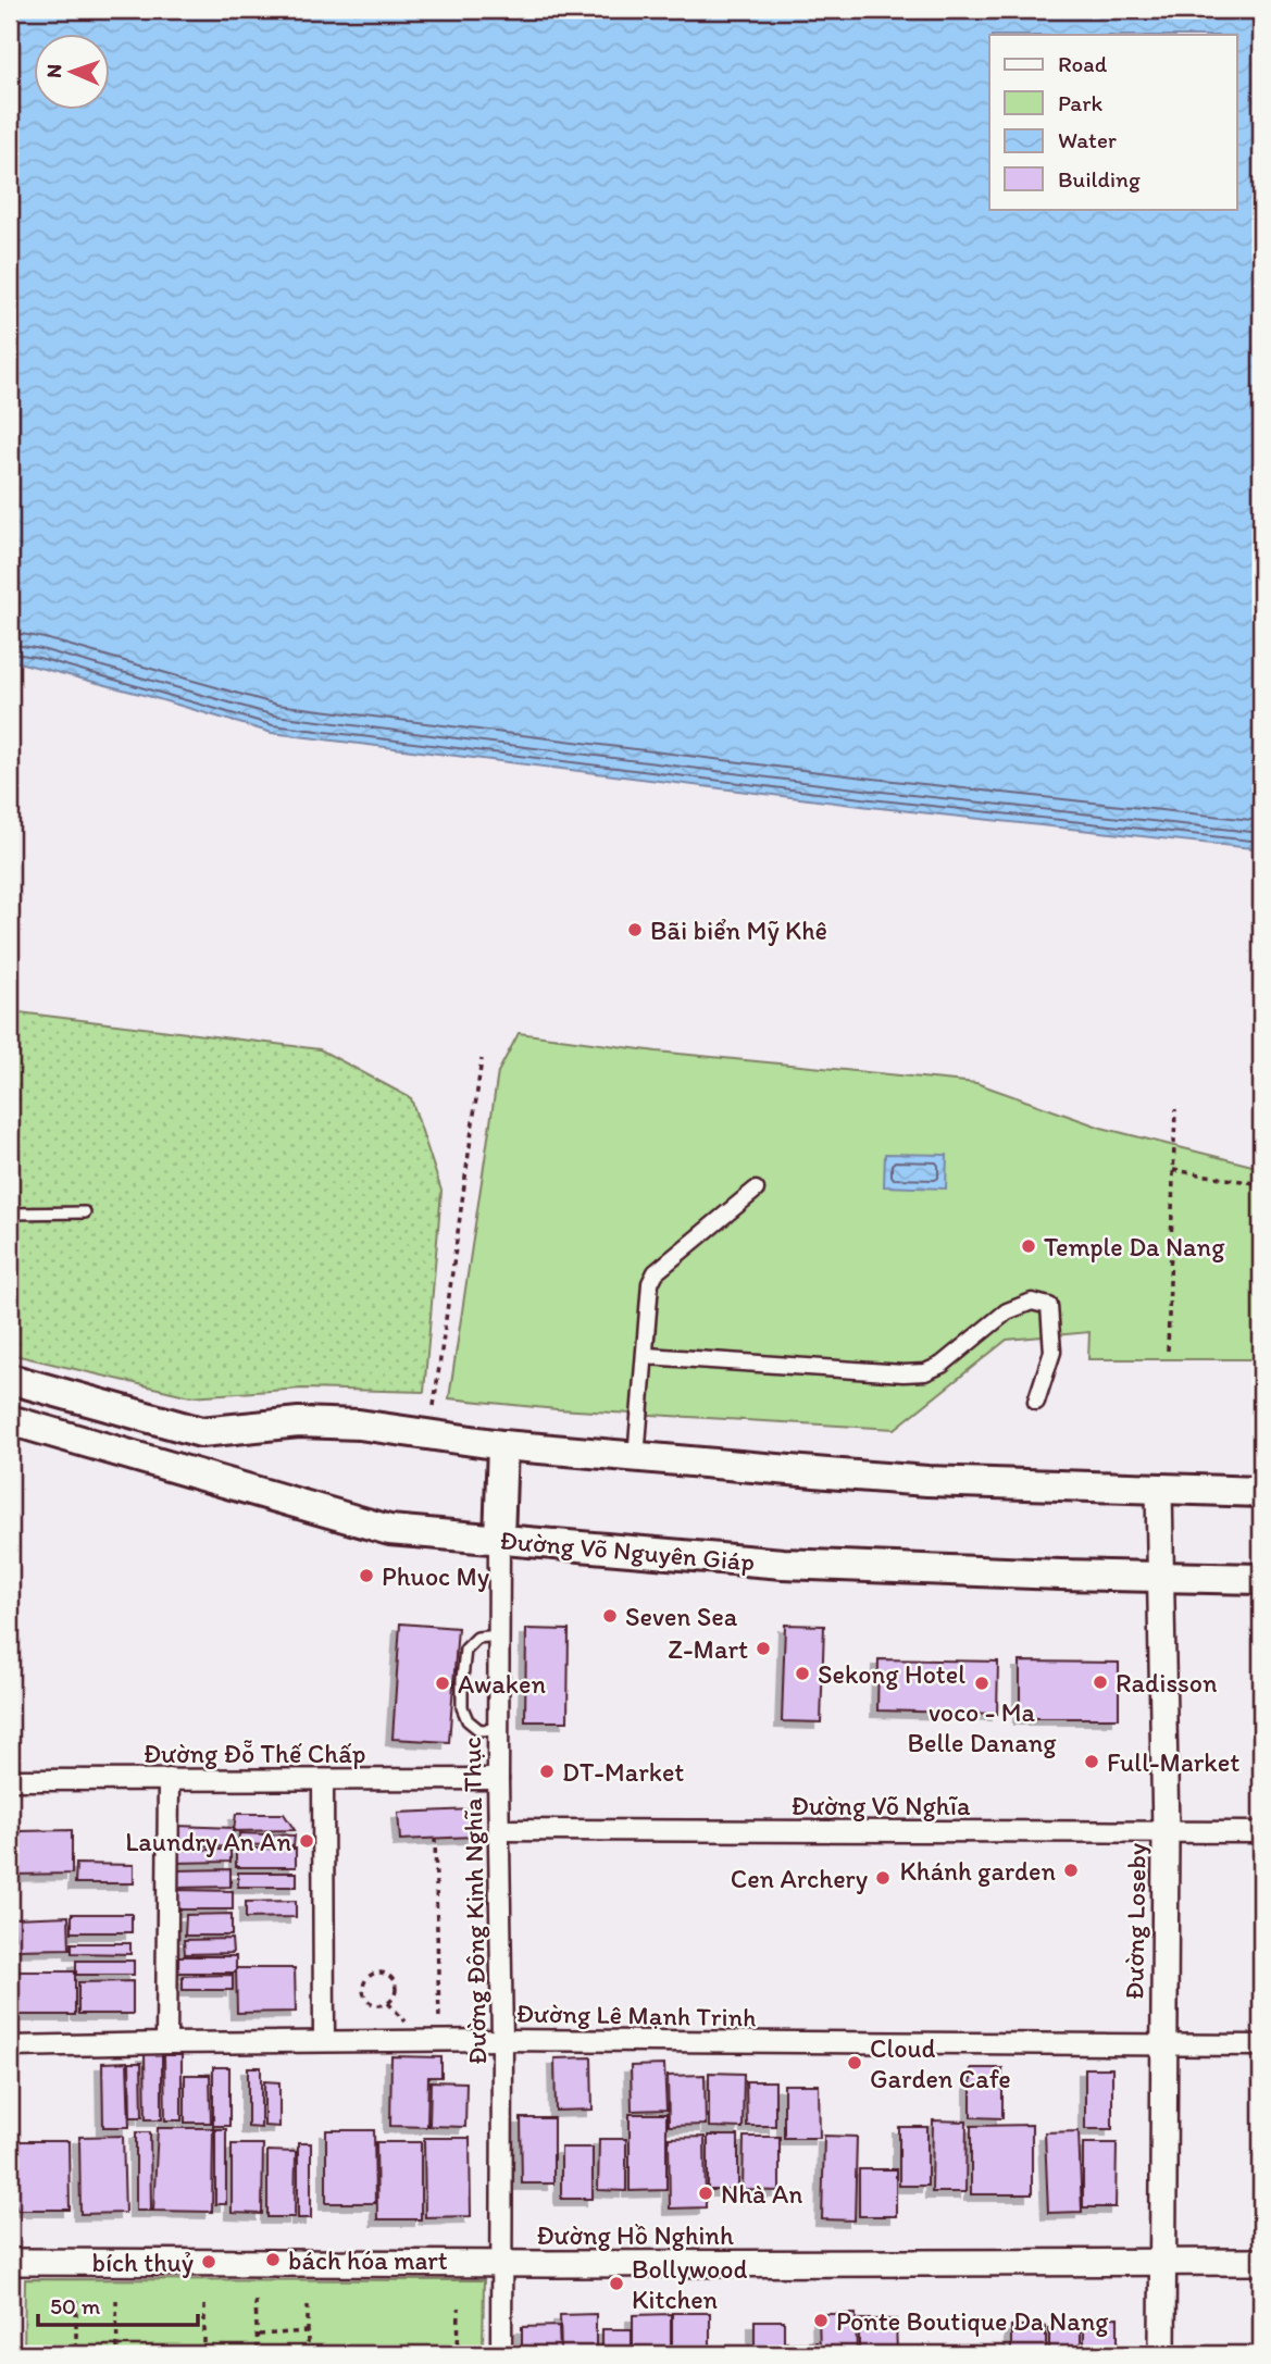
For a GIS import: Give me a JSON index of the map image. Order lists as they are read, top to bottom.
{
  "streets": {
    "main road": ["Đường Võ Nguyên Giáp"],
    "street": [
      "Đường Đỗ Thế Chấp",
      "Đường Võ Nghĩa",
      "Đường Đông Kinh Nghĩa Thục",
      "Đường Loseby",
      "Đường Lê Mạnh Trinh",
      "Đường Hồ Nghinh"
    ]
  },
  "crossings": [
    ["Đường Võ Nguyên Giáp", "Đường Đông Kinh Nghĩa Thục"],
    ["Đường Võ Nguyên Giáp", "Đường Loseby"],
    ["Đường Đỗ Thế Chấp", "Đường Đông Kinh Nghĩa Thục"],
    ["Đường Võ Nghĩa", "Đường Đông Kinh Nghĩa Thục"],
    ["Đường Võ Nghĩa", "Đường Loseby"],
    ["Đường Đông Kinh Nghĩa Thục", "Đường Lê Mạnh Trinh"],
    ["Đường Đông Kinh Nghĩa Thục", "Đường Hồ Nghinh"],
    ["Đường Loseby", "Đường Lê Mạnh Trinh"],
    ["Đường Loseby", "Đường Hồ Nghinh"]
  ],
  "places": [
    "Bãi biển Mỹ Khê",
    "Temple Da Nang",
    "Phuoc My",
    "Seven Sea",
    "Z-Mart",
    "Sekong Hotel",
    "Radisson",
    "Awaken",
    "voco - Ma Belle Danang",
    "Full-Market",
    "DT-Market",
    "Laundry An An",
    "Khánh garden",
    "Cen Archery",
    "Cloud Garden Cafe",
    "Nhà An",
    "bách hóa mart",
    "bích thuỷ",
    "Bollywood Kitchen",
    "Ponte Boutique Da Nang"
  ],
  "legend": [
    "Road",
    "Park",
    "Water",
    "Building"
  ],
  "scale_bar": "50 m",
  "north": "left"
}
